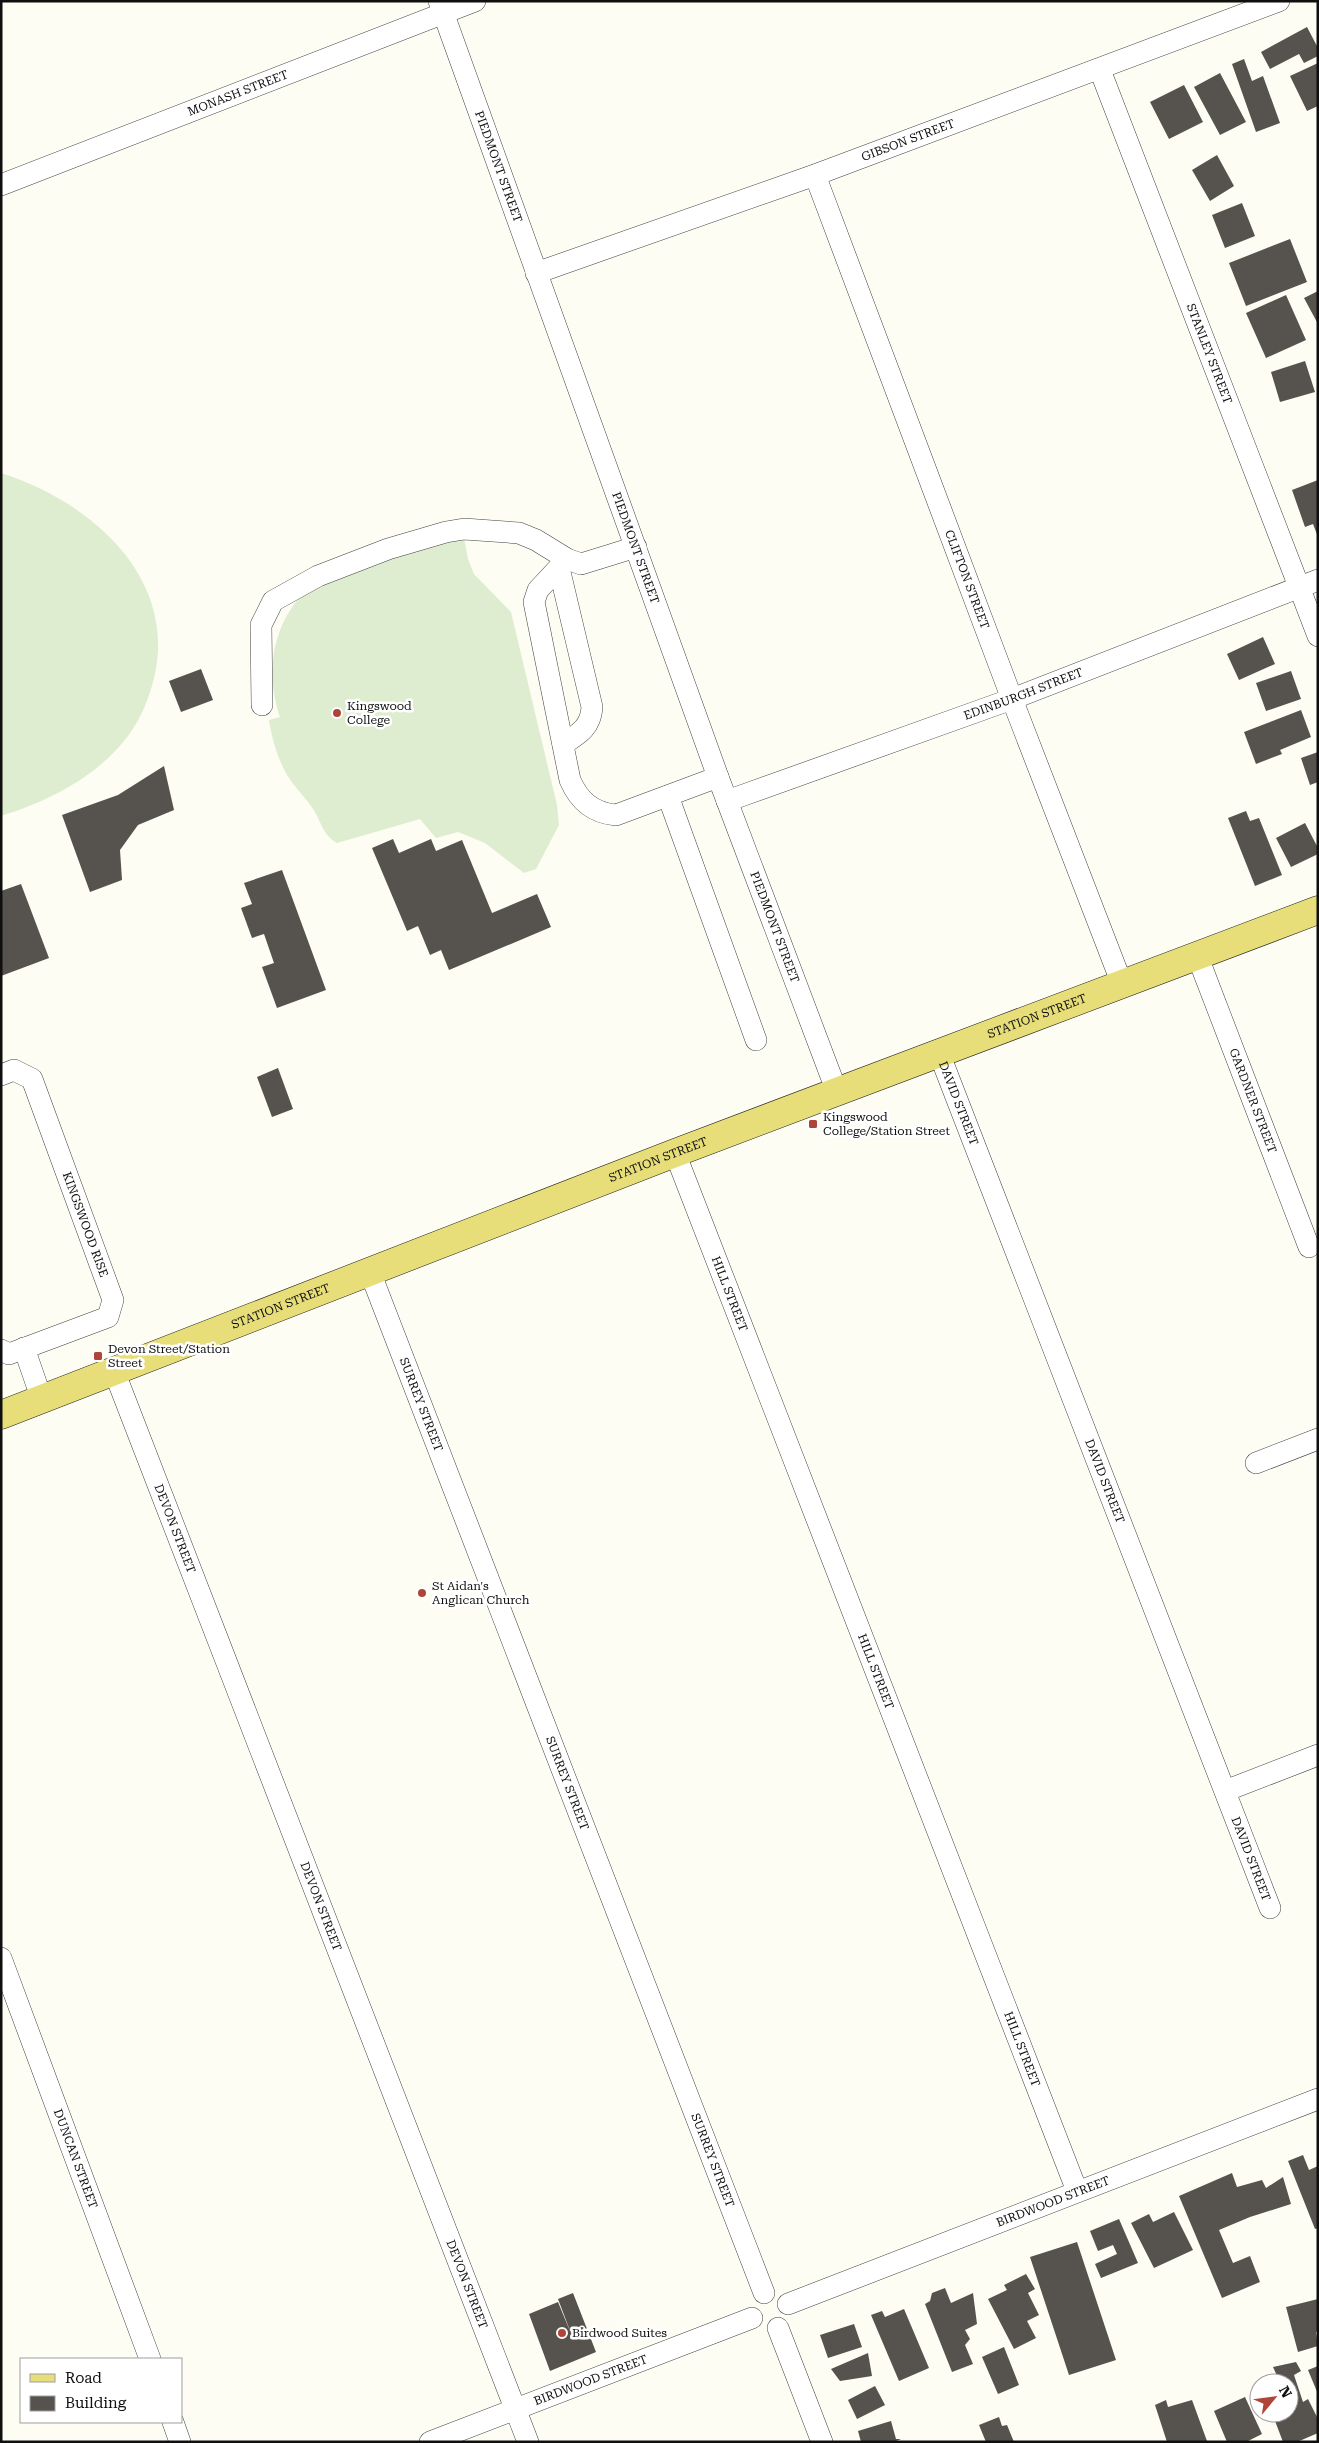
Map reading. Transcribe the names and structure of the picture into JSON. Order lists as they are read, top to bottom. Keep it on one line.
{"streets":{"main road":["STATION STREET"],"street":["MONASH STREET","GIBSON STREET","PIEDMONT STREET","STANLEY STREET","CLIFTON STREET","EDINBURGH STREET","GARDNER STREET","DAVID STREET","KINGSWOOD RISE","HILL STREET","SURREY STREET","DEVON STREET","DUNCAN STREET","BIRDWOOD STREET"]},"crossings":[["MONASH STREET","PIEDMONT STREET"],["GIBSON STREET","PIEDMONT STREET"],["GIBSON STREET","STANLEY STREET"],["GIBSON STREET","CLIFTON STREET"],["PIEDMONT STREET","EDINBURGH STREET"],["PIEDMONT STREET","STATION STREET"],["STANLEY STREET","EDINBURGH STREET"],["CLIFTON STREET","EDINBURGH STREET"],["CLIFTON STREET","STATION STREET"],["STATION STREET","GARDNER STREET"],["STATION STREET","DAVID STREET"],["STATION STREET","HILL STREET"],["STATION STREET","SURREY STREET"],["STATION STREET","DEVON STREET"],["HILL STREET","BIRDWOOD STREET"],["SURREY STREET","BIRDWOOD STREET"],["DEVON STREET","BIRDWOOD STREET"]],"places":{"other":["Kingswood College","St Aidan's Anglican Church","Birdwood Suites"],"transit":["Kingswood College/Station Street","Devon Street/Station Street"]},"legend":["Road","Building"],"north":"top right"}
